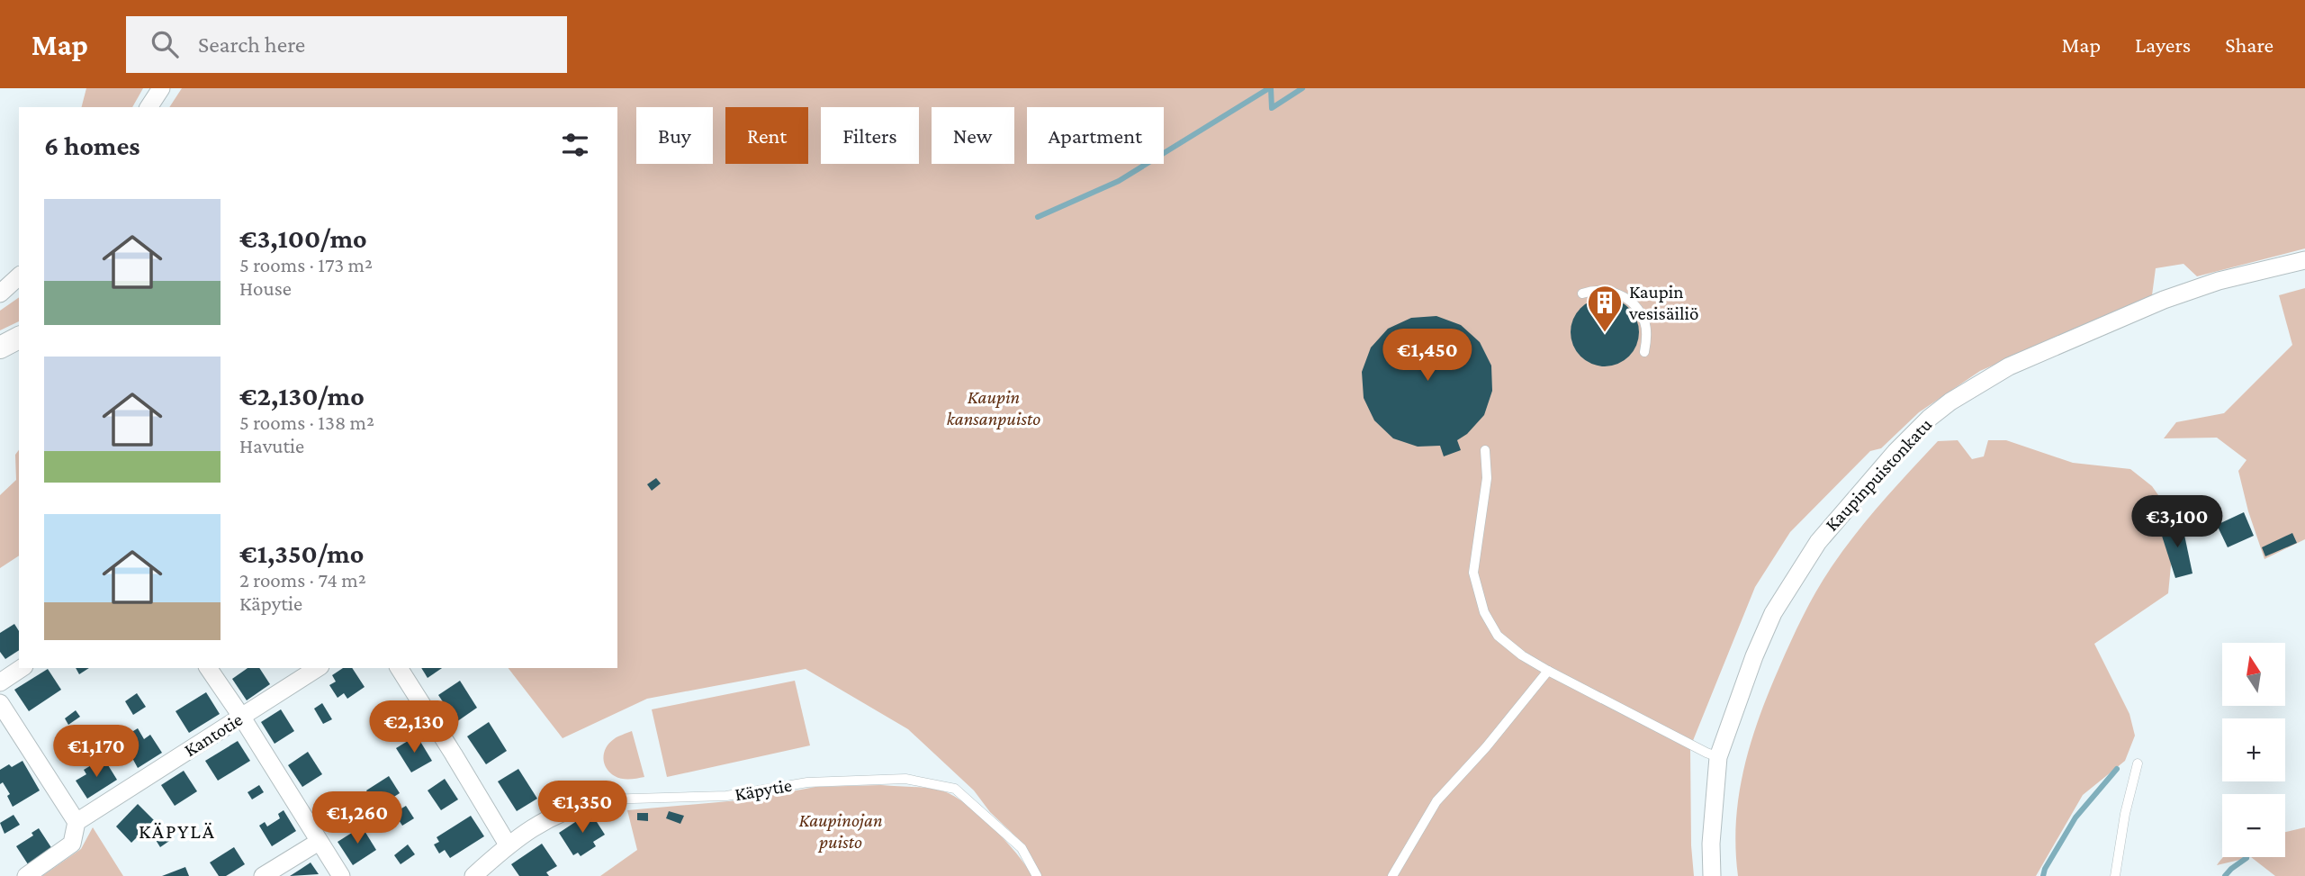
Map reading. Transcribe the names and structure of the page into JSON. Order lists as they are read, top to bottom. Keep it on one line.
{"streets":{"street":["Kaupinpuistonkatu","Kantotie","Käpytie"]},"districts":["KÄPYLÄ"],"parks":["Kaupin kansanpuisto","Kaupinojan puisto"],"places":{"building":["Kaupin vesisäiliö"]},"north":"top","page":{"header":"Map","search":"Search here","nav":["Map","Layers","Share"],"chip":["Buy","Rent","Filters","New","Apartment"],"heading":"6 homes","list":[{"name":"€3,100/mo","note":"5 rooms · 173 m² · House"},{"name":"€2,130/mo","note":"5 rooms · 138 m² · Havutie"},{"name":"€1,350/mo","note":"2 rooms · 74 m² · Käpytie"}],"price":["€1,450","€3,100","€2,130","€1,170","€1,350","€1,260"],"map_buttons":["+","−"]}}
